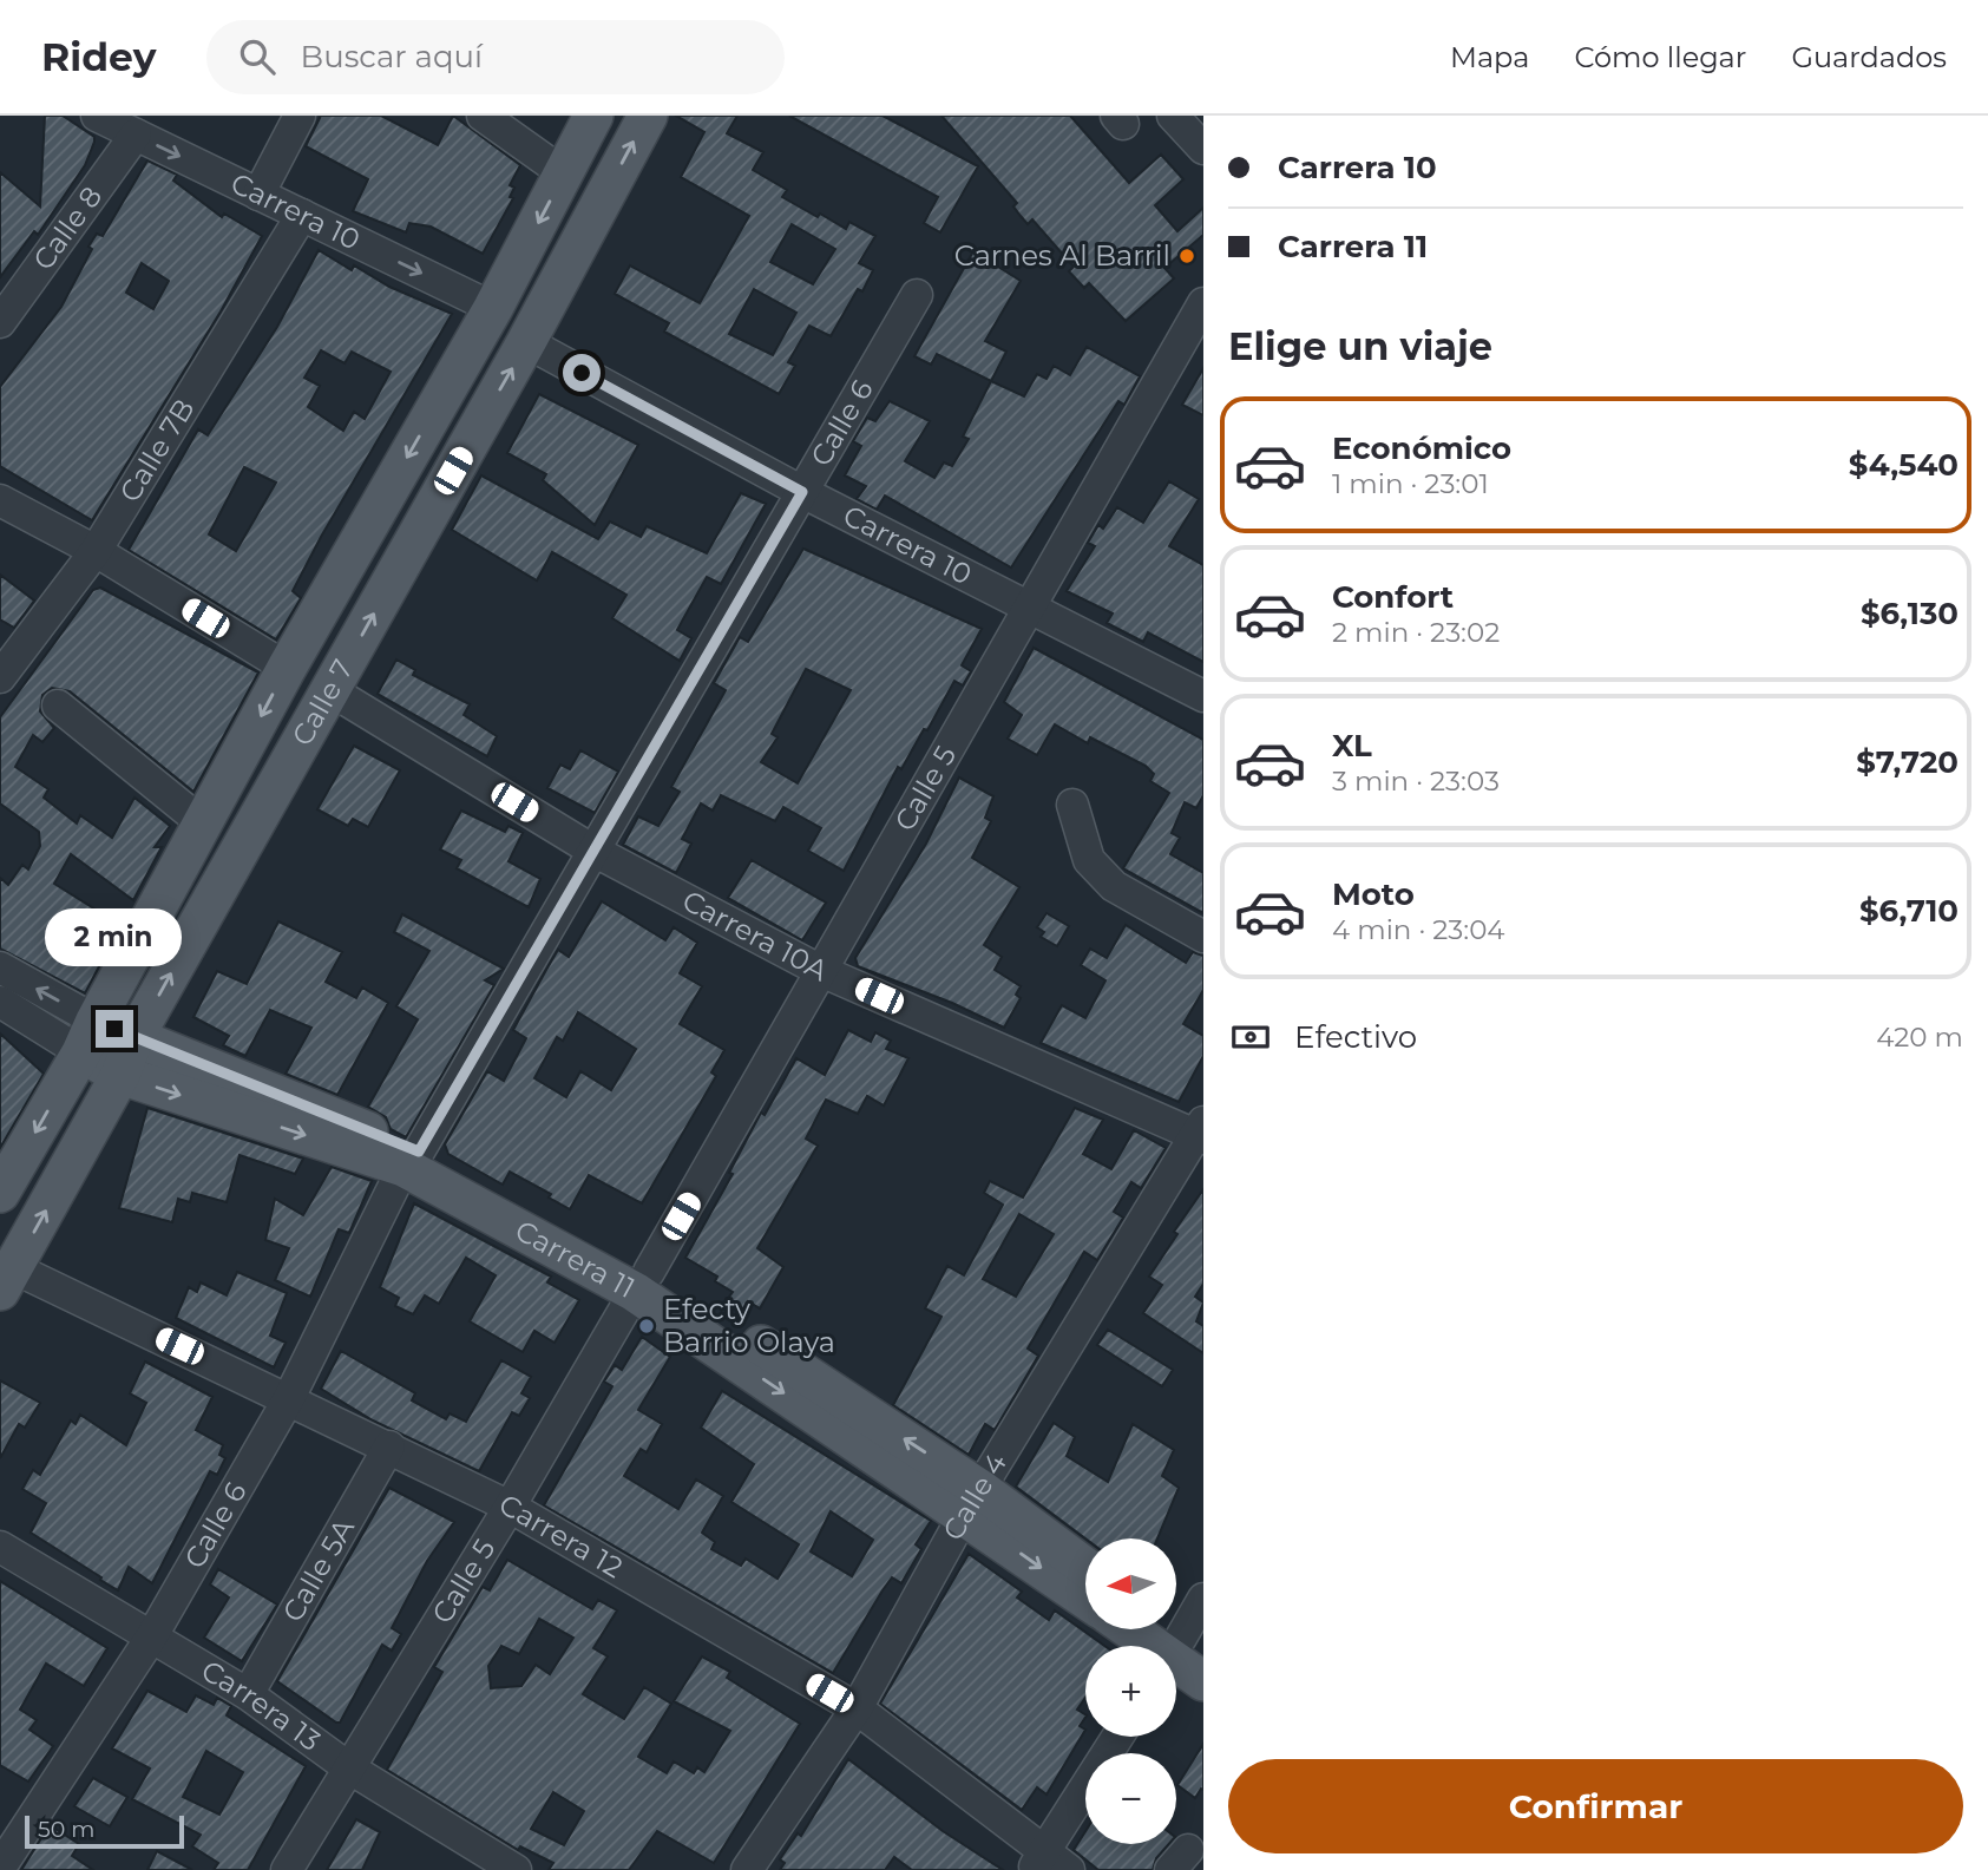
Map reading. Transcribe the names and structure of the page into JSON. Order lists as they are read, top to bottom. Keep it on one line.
{"streets":{"main road":["Calle 7","Carrera 11"],"street":["Carrera 10","Calle 8","Calle 6","Calle 7B","Calle 5","Carrera 10A","Calle 4","Carrera 12","Calle 5A","Carrera 13"]},"crossings":[["Carrera 10","Calle 8"],["Carrera 10","Calle 6"],["Carrera 10","Calle 7B"],["Carrera 10","Calle 7"],["Carrera 10","Calle 5"],["Calle 6","Carrera 10A"],["Calle 6","Carrera 11"],["Calle 6","Carrera 12"],["Calle 6","Carrera 13"],["Calle 7","Carrera 10A"],["Calle 7","Carrera 11"],["Calle 7","Carrera 12"],["Calle 5","Carrera 10A"],["Calle 5","Carrera 11"],["Calle 5","Carrera 12"],["Calle 5","Carrera 13"],["Carrera 10A","Calle 4"],["Carrera 11","Calle 4"],["Calle 4","Carrera 12"],["Carrera 12","Calle 5A"],["Calle 5A","Carrera 13"]],"places":["Carnes Al Barril","Efecty Barrio Olaya"],"scale_bar":"50 m","north":"left","page":{"header":"Ridey","search":"Buscar aquí","nav":["Mapa","Cómo llegar","Guardados"],"banner":["Carrera 10","Carrera 11"],"heading":"Elige un viaje","list":[{"name":"Económico","note":"1 min · 23:01","value":"$4,540"},{"name":"Confort","note":"2 min · 23:02","value":"$6,130"},{"name":"XL","note":"3 min · 23:03","value":"$7,720"},{"name":"Moto","note":"4 min · 23:04","value":"$6,710"}],"bubble":"2 min","pay":["Efectivo","420 m"],"map_buttons":["+","−"],"buttons":"Confirmar","scale":"50 m"}}
